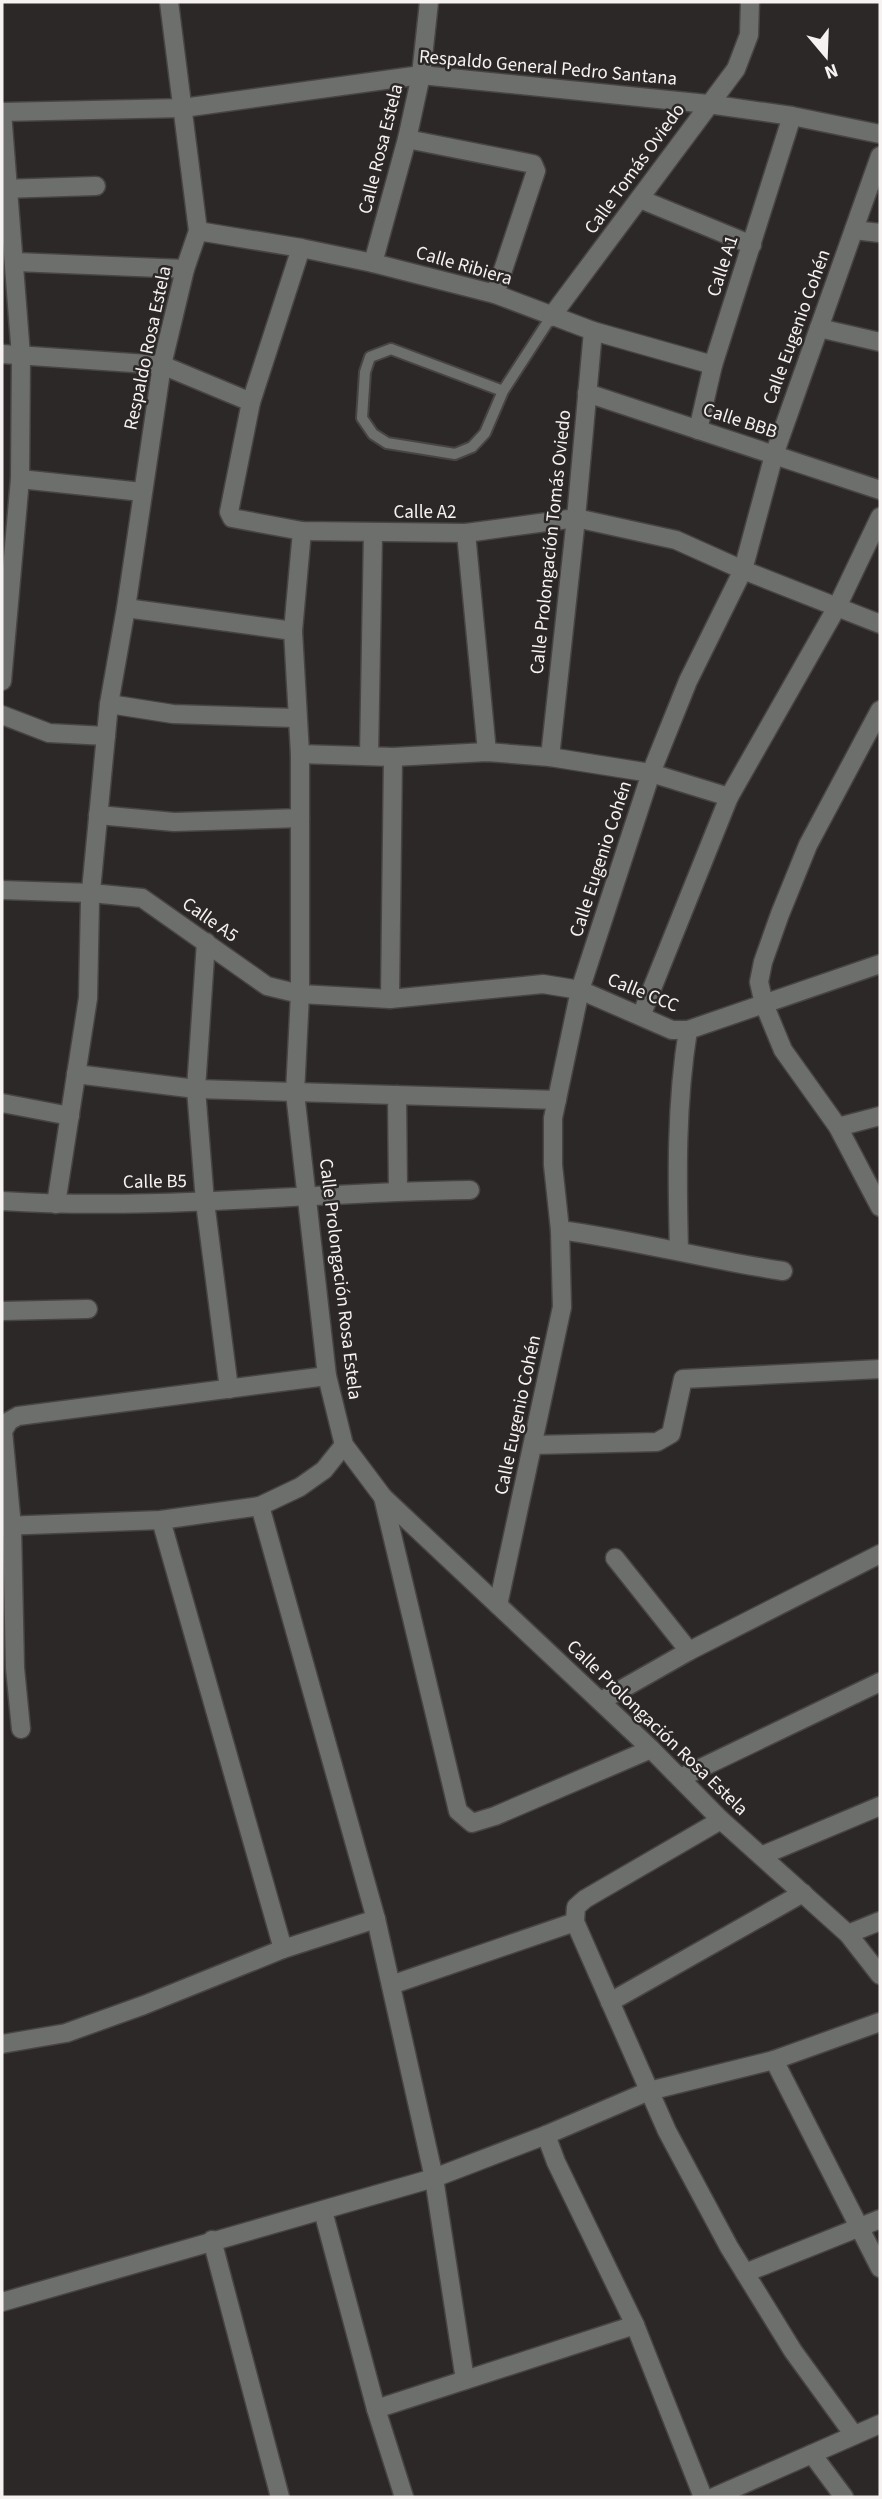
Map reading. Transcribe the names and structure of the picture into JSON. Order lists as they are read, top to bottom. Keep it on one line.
{"streets":{"street":["Respaldo General Pedro Santana","Calle Rosa Estela","Calle Tomás Oviedo","Calle Ribiera","Calle A1","Calle Eugenio Cohén","Respaldo Rosa Estela","Calle BBB","Calle A2","Calle Prolongación Tomás Oviedo","Calle A5","Calle CCC","Calle B5","Calle Prolongación Rosa Estela"]},"crossings":[["Respaldo General Pedro Santana","Calle Rosa Estela"],["Respaldo General Pedro Santana","Calle Tomás Oviedo"],["Respaldo General Pedro Santana","Calle A1"],["Respaldo General Pedro Santana","Respaldo Rosa Estela"],["Calle Rosa Estela","Calle Ribiera"],["Calle Tomás Oviedo","Calle Ribiera"],["Calle Ribiera","Calle A1"],["Calle Ribiera","Respaldo Rosa Estela"],["Calle Ribiera","Calle A2"],["Calle Ribiera","Calle Prolongación Tomás Oviedo"],["Calle A1","Calle BBB"],["Calle Eugenio Cohén","Calle BBB"],["Calle Eugenio Cohén","Calle A2"],["Calle Eugenio Cohén","Calle CCC"],["Calle Eugenio Cohén","Calle Prolongación Rosa Estela"],["Respaldo Rosa Estela","Calle A5"],["Respaldo Rosa Estela","Calle B5"],["Calle BBB","Calle Prolongación Tomás Oviedo"],["Calle A2","Calle Prolongación Tomás Oviedo"],["Calle A2","Calle Prolongación Rosa Estela"],["Calle A5","Calle CCC"],["Calle A5","Calle Prolongación Rosa Estela"],["Calle B5","Calle Prolongación Rosa Estela"]],"north":"bottom"}
